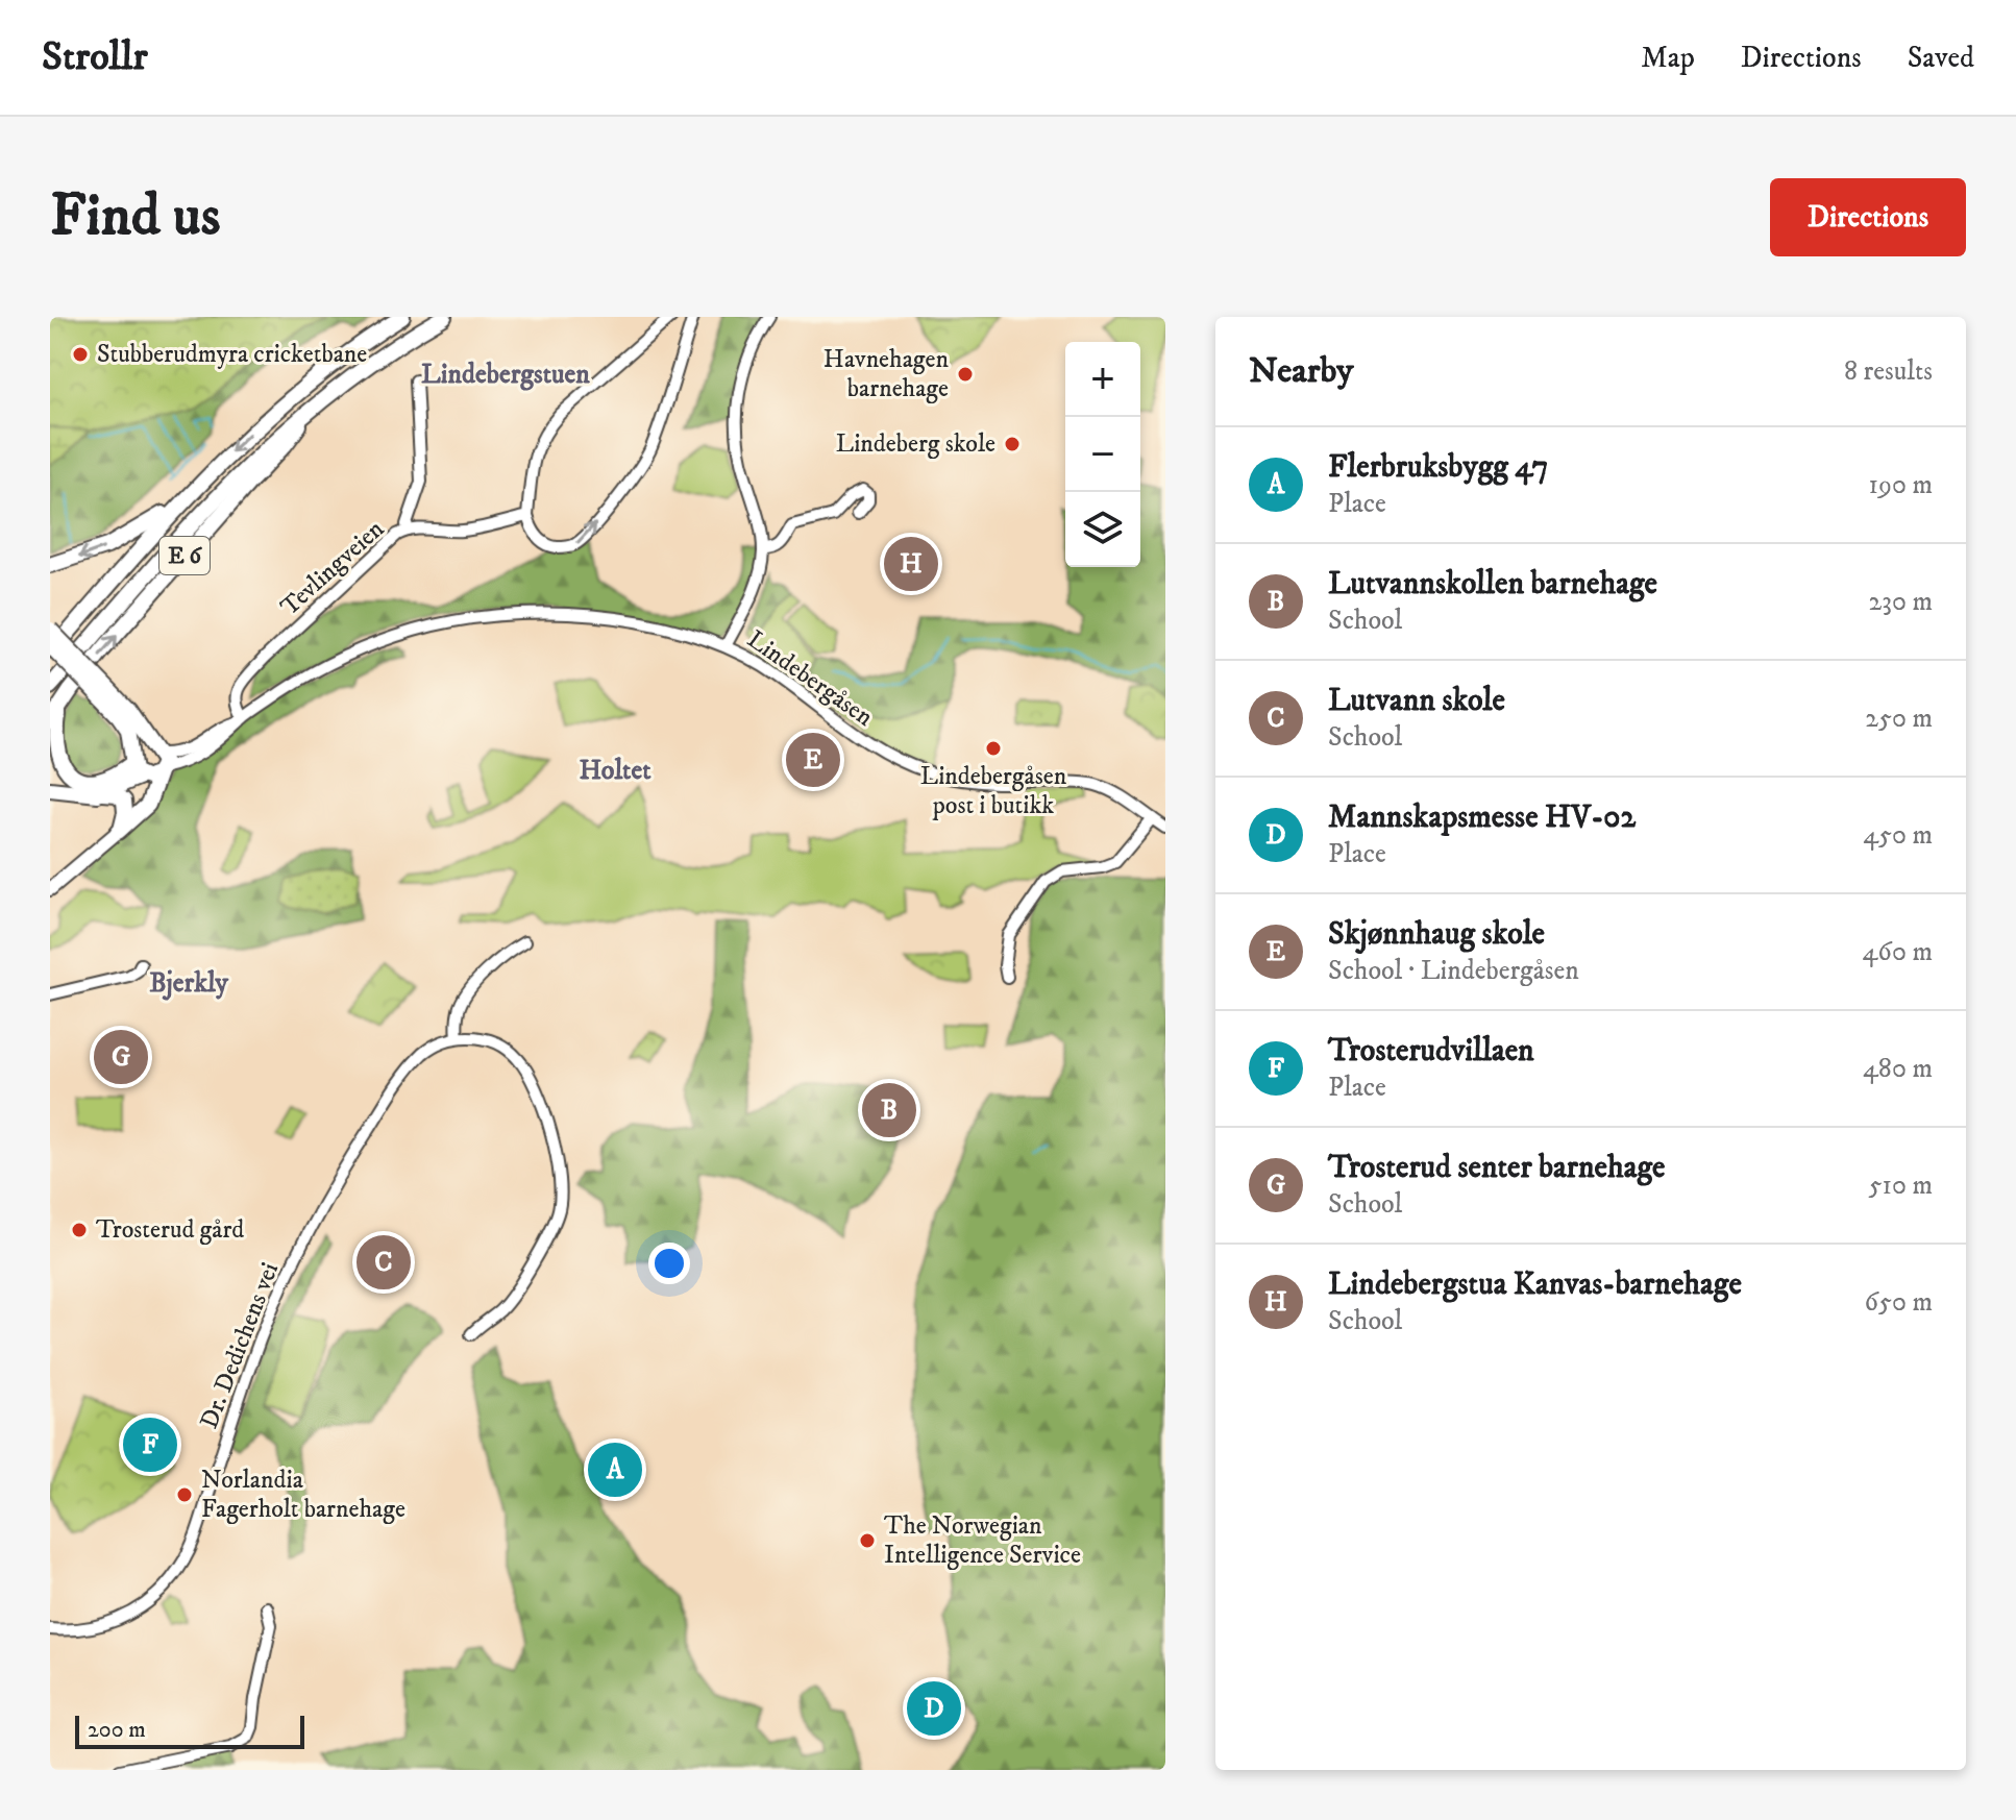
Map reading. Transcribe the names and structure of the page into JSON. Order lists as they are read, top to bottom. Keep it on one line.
{"streets":{"highway":["E 6"],"street":["Tevlingveien","Lindebergåsen","Dr. Dedichens vei"]},"crossings":[["Tevlingveien","Lindebergåsen"]],"districts":["Lindebergstuen","Holtet","Bjerkly"],"places":["Stubberudmyra cricketbane","Havnehagen barnehage","Lindeberg skole","Lindebergåsen post i butikk","Trosterud gård","Norlandia Fagerholt barnehage","The Norwegian Intelligence Service"],"scale_bar":"200 m","page":{"header":"Strollr","nav":["Map","Directions","Saved"],"buttons":"Directions","title":"Find us","heading":["Nearby","8 results"],"map_buttons":["+","−"],"list":[{"mark":"A","name":"Flerbruksbygg 47","note":"Place","value":"190 m"},{"mark":"B","name":"Lutvannskollen barnehage","note":"School","value":"230 m"},{"mark":"C","name":"Lutvann skole","note":"School","value":"250 m"},{"mark":"D","name":"Mannskapsmesse HV-02","note":"Place","value":"450 m"},{"mark":"E","name":"Skjønnhaug skole","note":"School · Lindebergåsen","value":"460 m"},{"mark":"F","name":"Trosterudvillaen","note":"Place","value":"480 m"},{"mark":"G","name":"Trosterud senter barnehage","note":"School","value":"510 m"},{"mark":"H","name":"Lindebergstua Kanvas-barnehage","note":"School","value":"650 m"}],"pins":["H","E","G","B","C","F","A","D"],"scale":"200 m"}}
